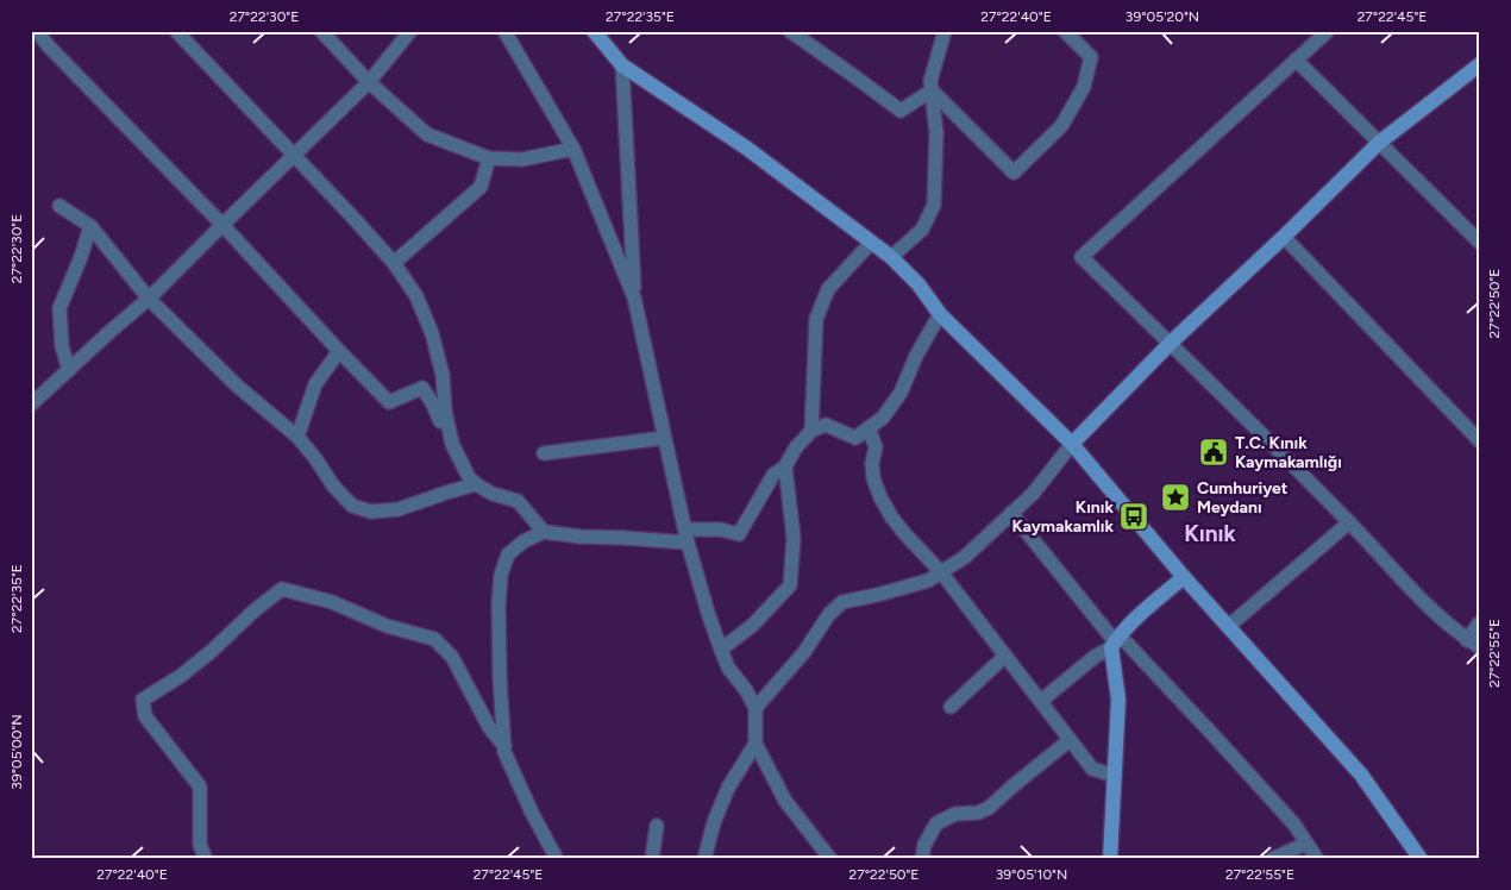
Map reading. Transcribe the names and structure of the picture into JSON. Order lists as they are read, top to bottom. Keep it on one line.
{"districts":["Kınık"],"places":{"public building":["T.C. Kınık Kaymakamlığı"],"place":["Cumhuriyet Meydanı"],"bus stop":["Kınık Kaymakamlık"]},"coordinates":["27°22'30\"E","27°22'35\"E","27°22'40\"E","39°05'20\"N","27°22'45\"E","27°22'50\"E","27°22'55\"E","39°05'00\"N","39°05'10\"N"]}
